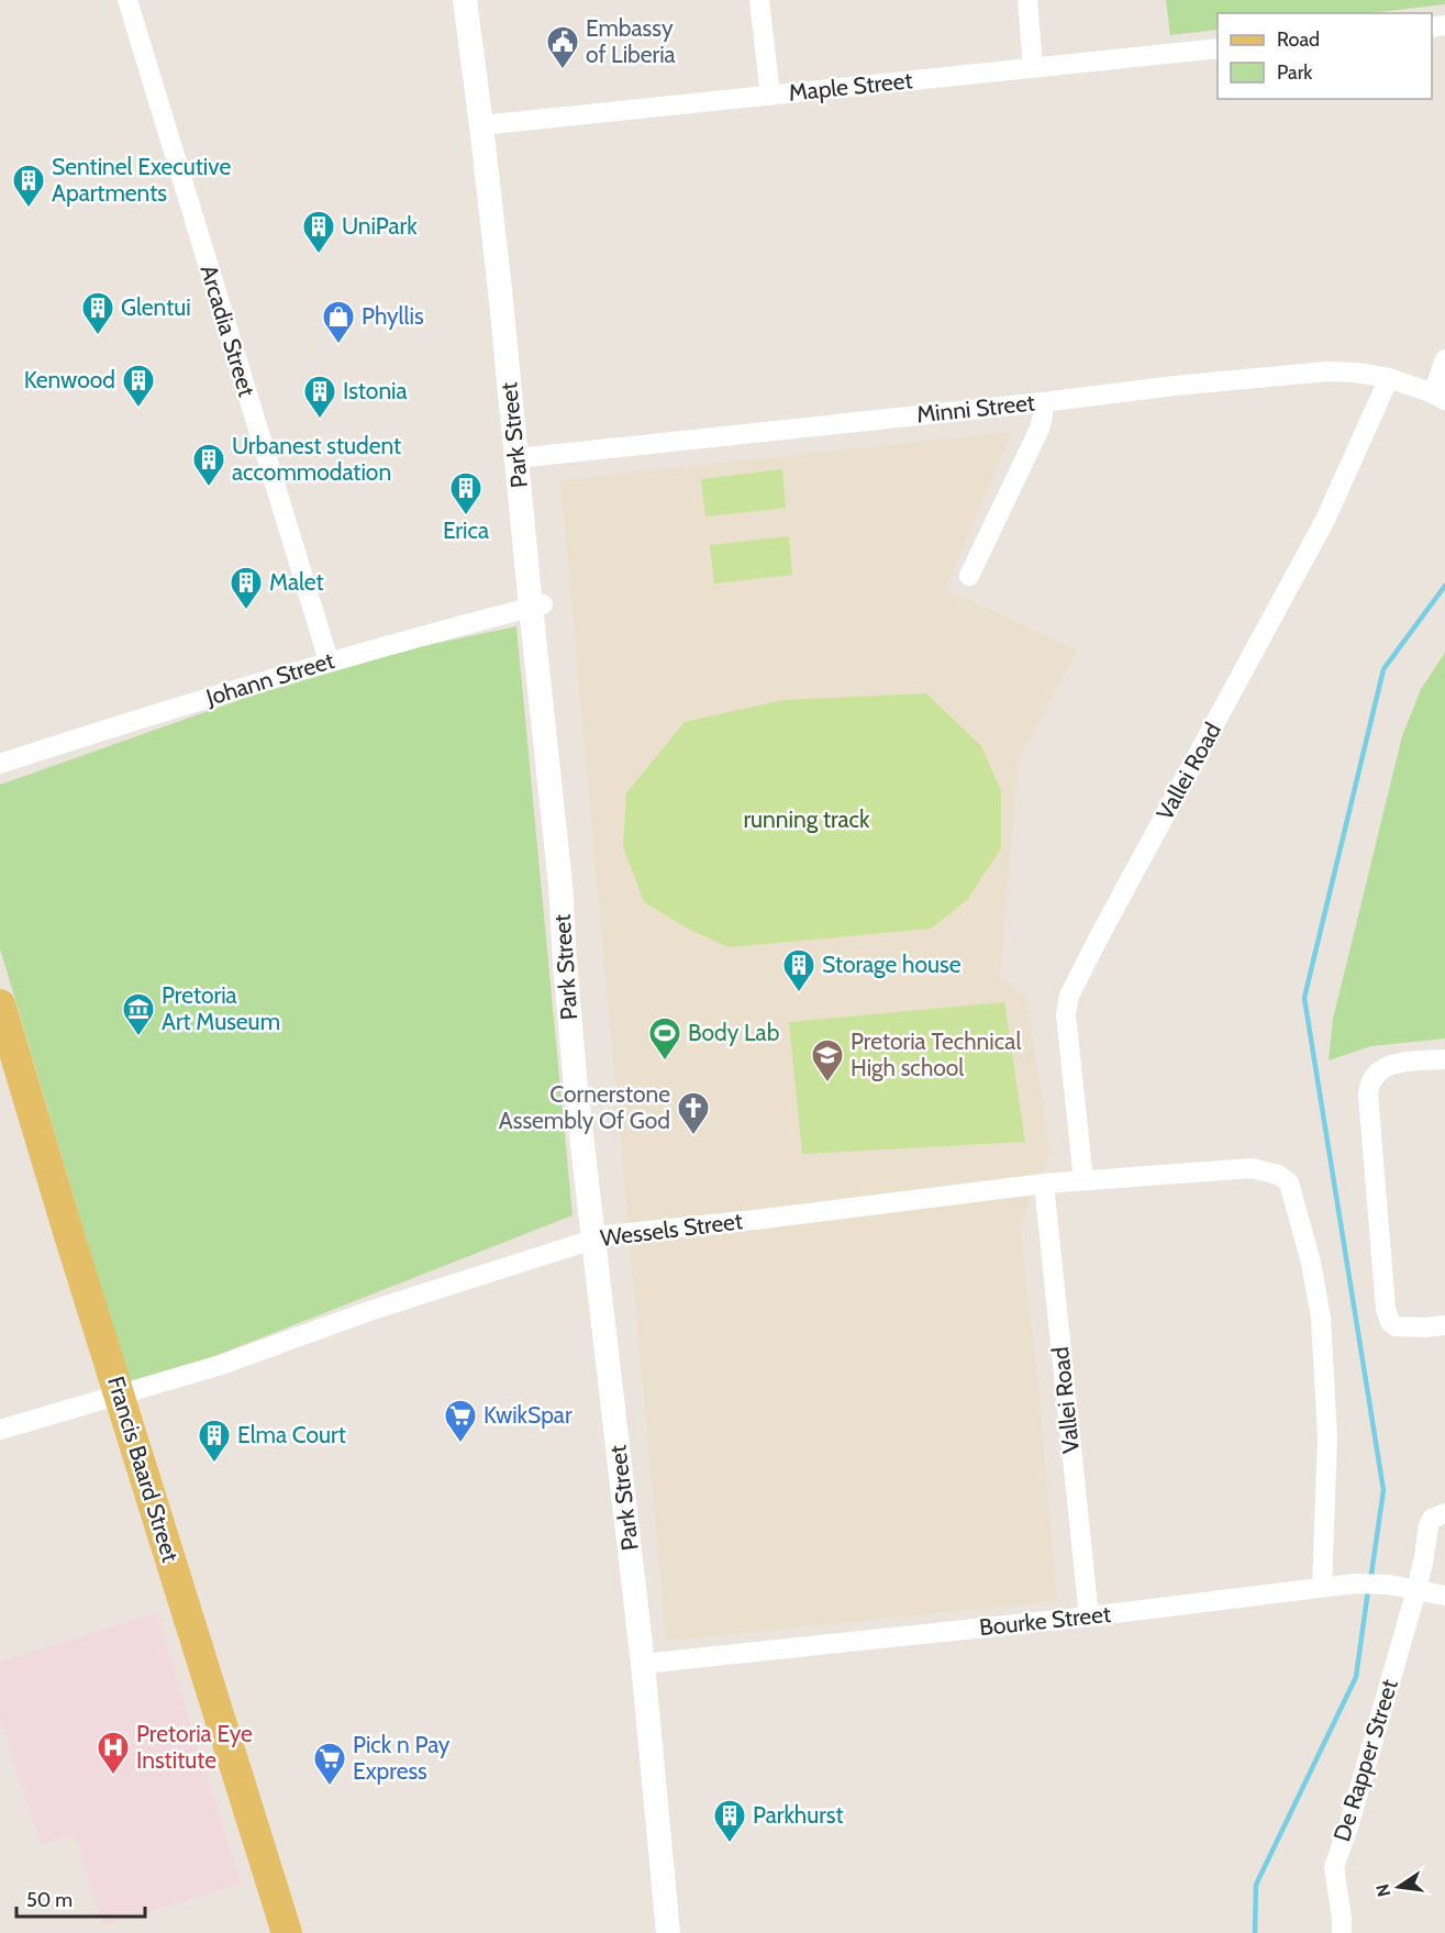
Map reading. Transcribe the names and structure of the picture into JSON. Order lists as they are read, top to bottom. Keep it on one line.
{"streets":{"main road":["Francis Baard Street"],"street":["Maple Street","Arcadia Street","Minni Street","Park Street","Johann Street","Vallei Road","Wessels Street","Bourke Street","De Rapper Street"]},"crossings":[["Maple Street","Park Street"],["Arcadia Street","Johann Street"],["Minni Street","Park Street"],["Minni Street","Vallei Road"],["Park Street","Johann Street"],["Park Street","Wessels Street"],["Park Street","Bourke Street"],["Vallei Road","Wessels Street"],["Vallei Road","Bourke Street"],["Wessels Street","Francis Baard Street"],["Wessels Street","Bourke Street"],["Bourke Street","De Rapper Street"]],"parks":["running track"],"places":{"public building":["Embassy of Liberia"],"building":["Sentinel Executive Apartments","UniPark","Glentui","Kenwood","Istonia","Urbanest student accommodation","Erica","Malet","Storage house","Elma Court","Parkhurst"],"shop":["Phyllis"],"museum":["Pretoria Art Museum"],"sports":["Body Lab"],"school or university":["Pretoria Technical High school"],"church":["Cornerstone Assembly Of God"],"supermarket":["KwikSpar","Pick n Pay Express"],"hospital":["Pretoria Eye Institute"]},"legend":["Road","Park"],"scale_bar":"50 m","north":"left"}
